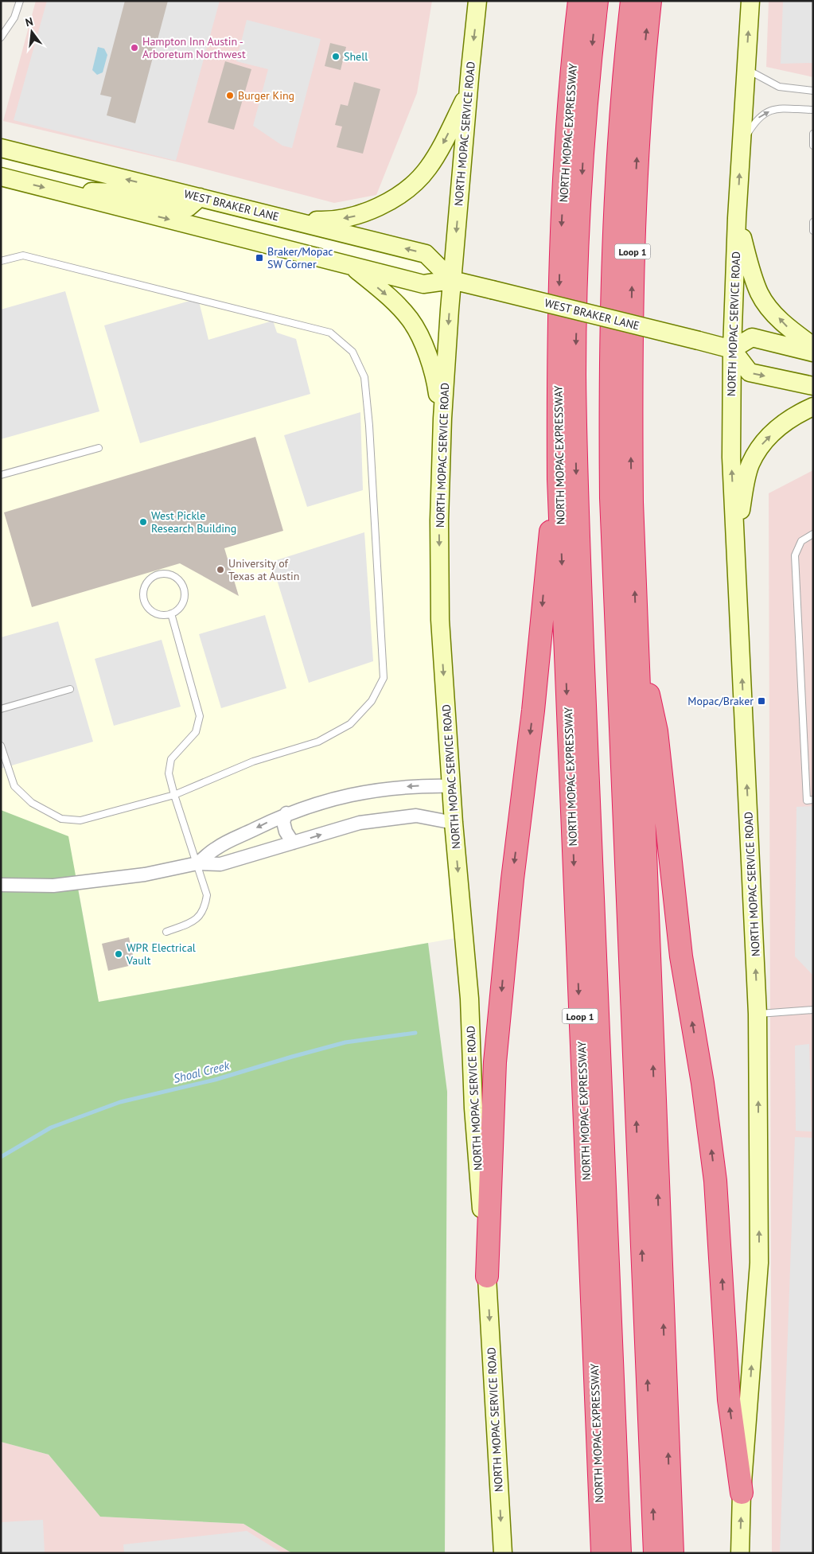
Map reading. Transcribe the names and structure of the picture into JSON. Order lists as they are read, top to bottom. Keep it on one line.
{"streets":{"highway":["NORTH MOPAC EXPRESSWAY","Loop 1"],"main road":["NORTH MOPAC SERVICE ROAD","WEST BRAKER LANE"]},"crossings":[["NORTH MOPAC SERVICE ROAD","WEST BRAKER LANE"]],"water":["Shoal Creek"],"places":{"other":["Hampton Inn Austin - Arboretum Northwest","Shell","Burger King","West Pickle Research Building","University of Texas at Austin","WPR Electrical Vault"],"transit":["Braker/Mopac SW Corner","Mopac/Braker"]},"north":"top"}
